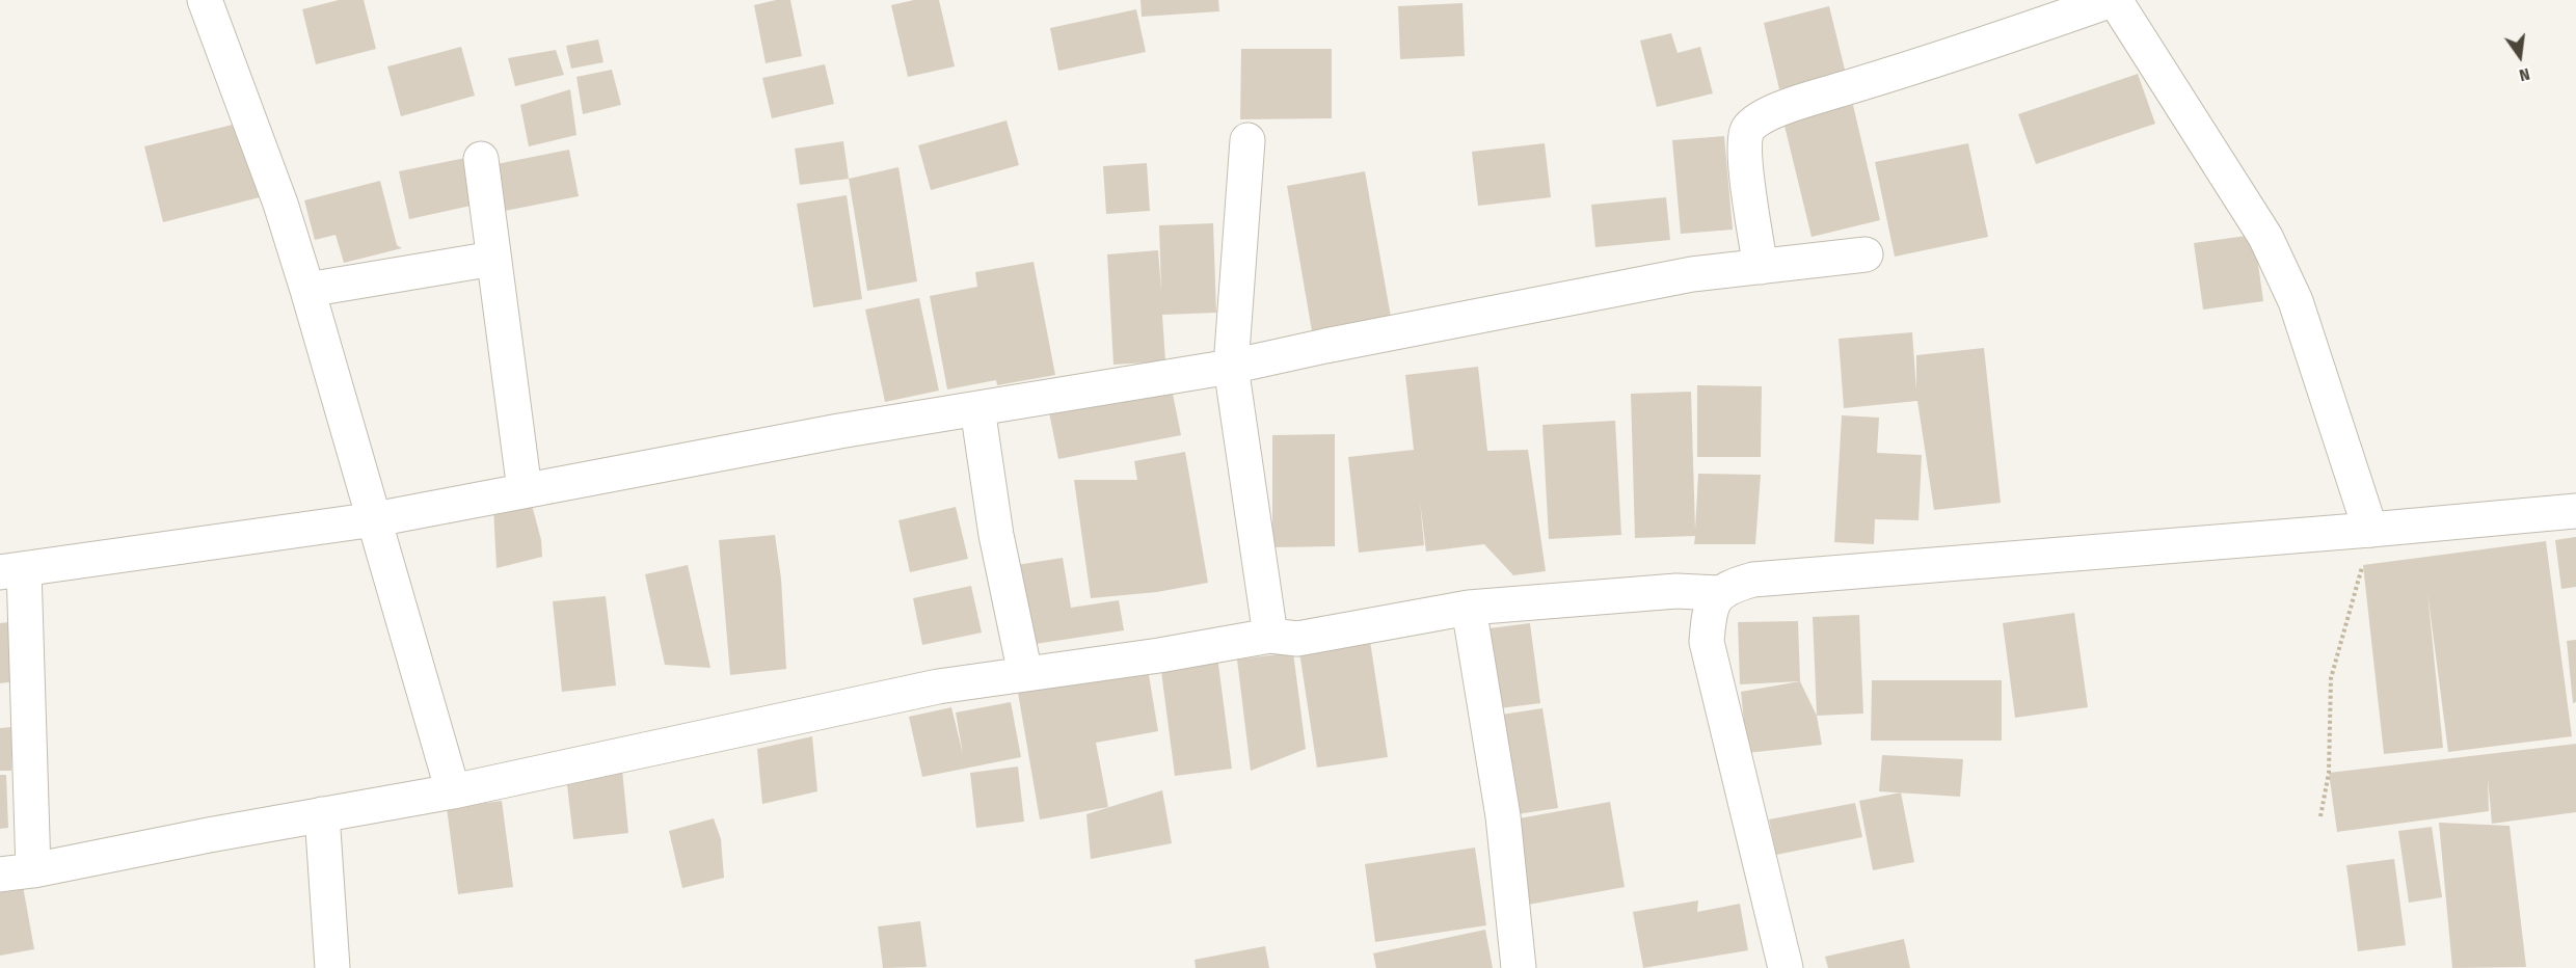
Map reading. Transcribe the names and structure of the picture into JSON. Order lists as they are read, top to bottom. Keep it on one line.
{"north":"bottom"}
